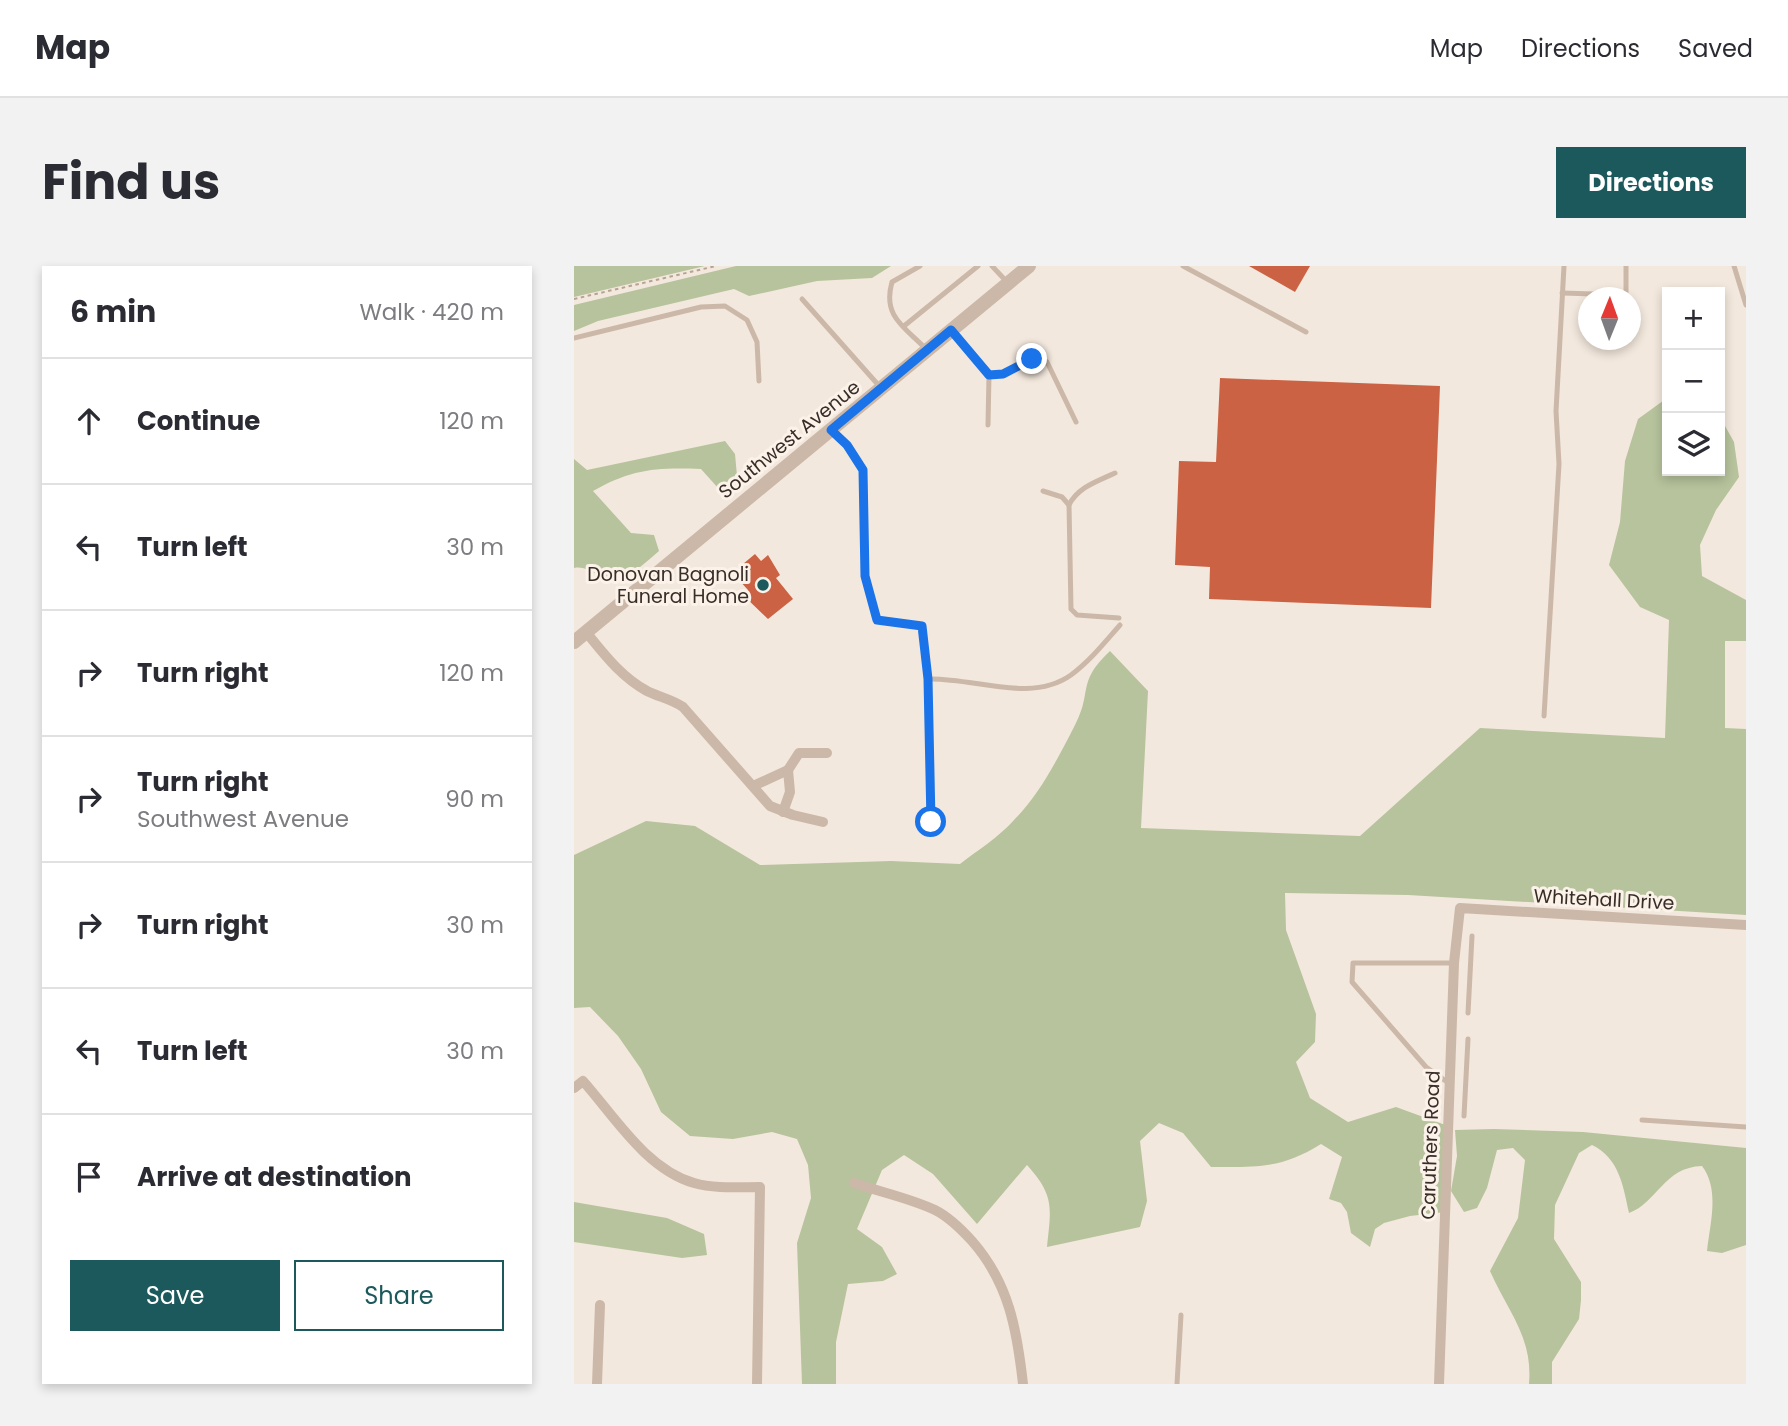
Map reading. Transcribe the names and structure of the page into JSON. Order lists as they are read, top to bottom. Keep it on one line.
{"streets":{"street":["Southwest Avenue","Whitehall Drive","Caruthers Road"]},"crossings":[["Whitehall Drive","Caruthers Road"]],"places":["Donovan Bagnoli Funeral Home"],"north":"top","page":{"header":"Map","nav":["Map","Directions","Saved"],"title":"Find us","buttons":["Directions",["Save","Share"]],"heading":["6 min","Walk · 420 m"],"map_buttons":["+","−"],"list":[["Continue","120 m"],["Turn left","30 m"],["Turn right","120 m"],["Turn right","Southwest Avenue","90 m"],["Turn right","30 m"],["Turn left","30 m"],"Arrive at destination"]}}
